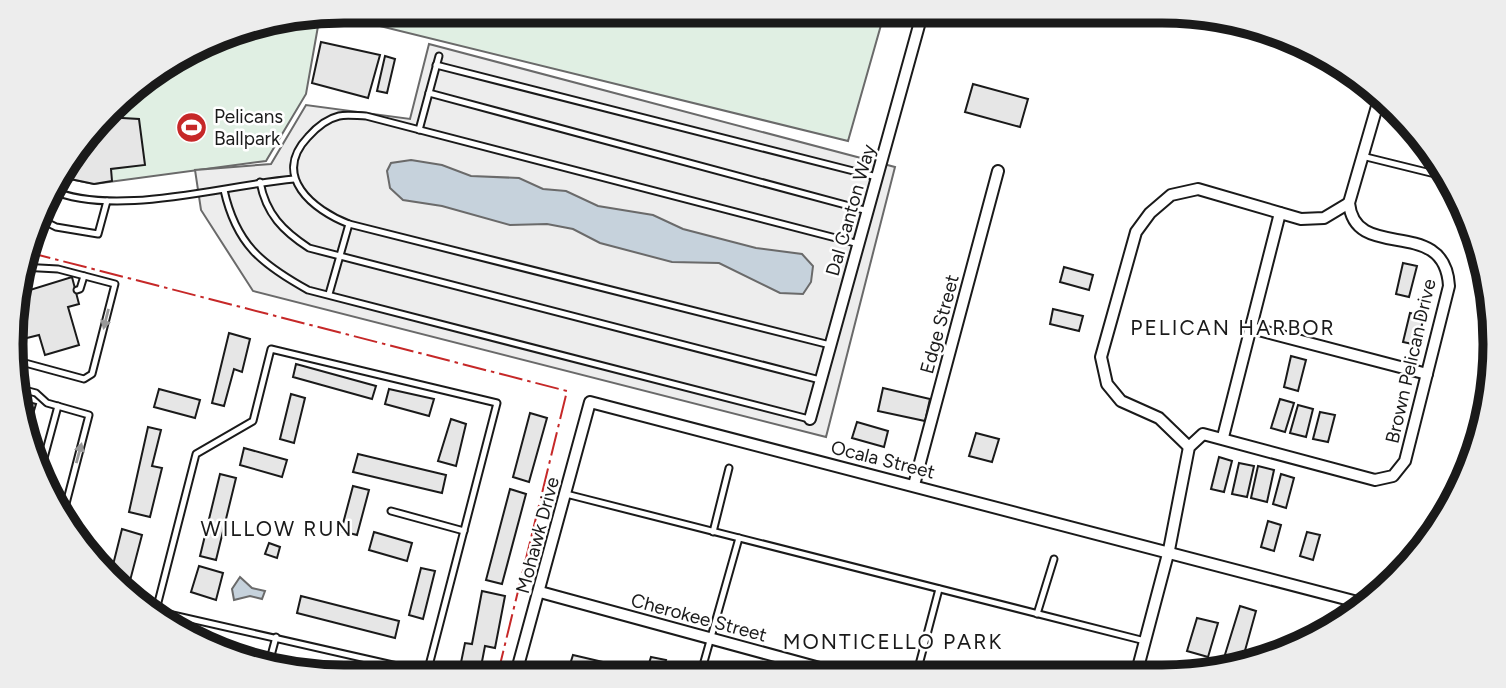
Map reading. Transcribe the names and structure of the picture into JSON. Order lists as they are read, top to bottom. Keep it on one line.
{"streets":{"street":["Dal Canton Way","Edge Street","Brown Pelican Drive","Ocala Street","Mohawk Drive","Cherokee Street"]},"crossings":[["Edge Street","Ocala Street"],["Ocala Street","Mohawk Drive"],["Mohawk Drive","Cherokee Street"]],"districts":["PELICAN HARBOR","WILLOW RUN","MONTICELLO PARK"],"places":{"sports":["Pelicans Ballpark"]}}
